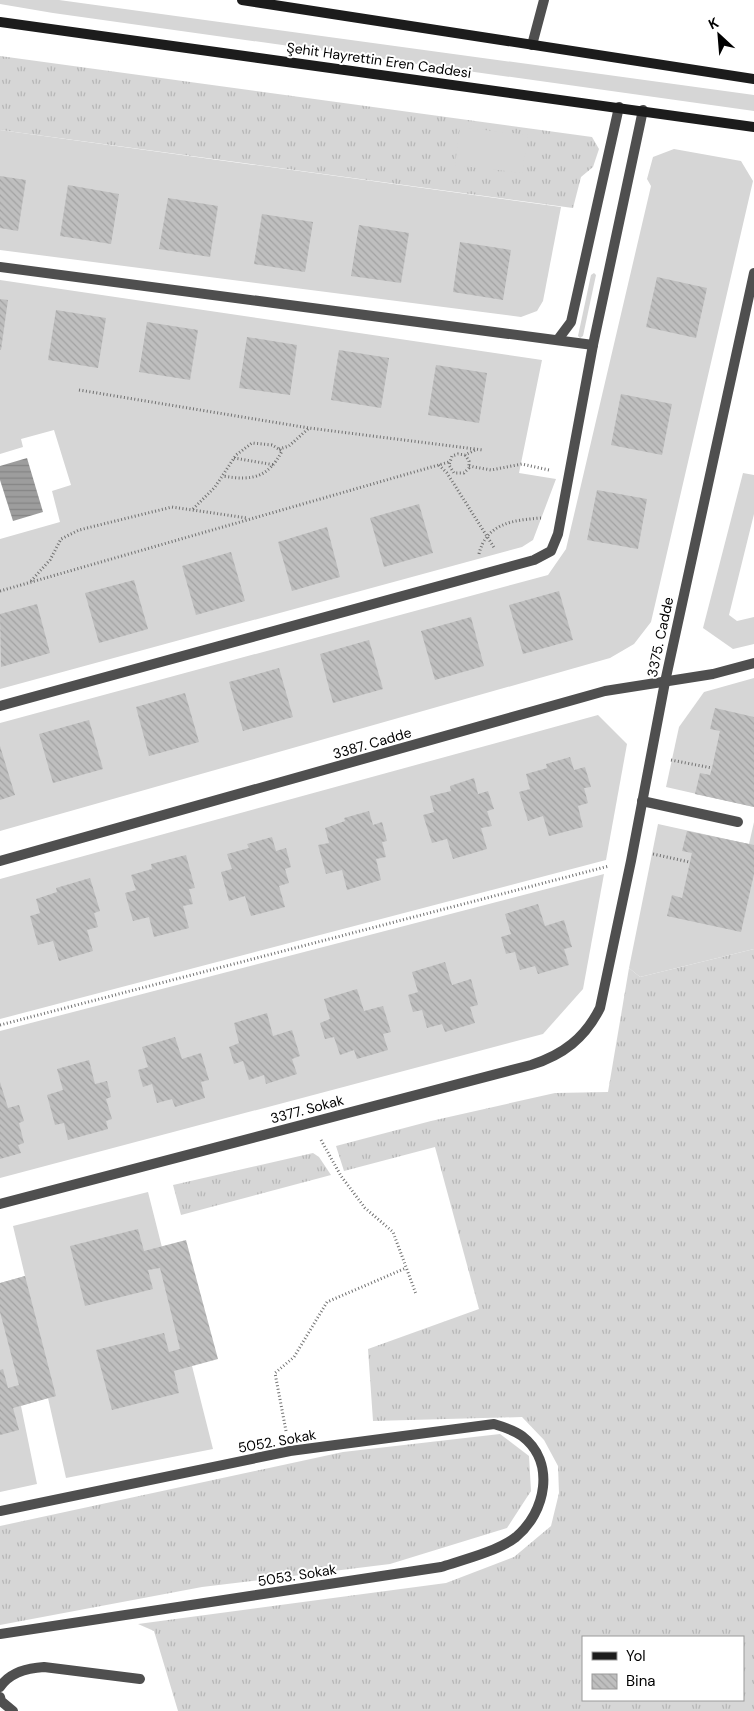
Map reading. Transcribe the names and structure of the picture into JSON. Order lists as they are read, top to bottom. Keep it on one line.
{"streets":{"main road":["Şehit Hayrettin Eren Caddesi"],"street":["3375. Cadde","3387. Cadde","3377. Sokak","5052. Sokak","5053. Sokak"]},"crossings":[["3375. Cadde","3387. Cadde"],["3375. Cadde","3377. Sokak"],["5052. Sokak","5053. Sokak"]],"legend":["Yol","Bina"],"north":"top left"}
